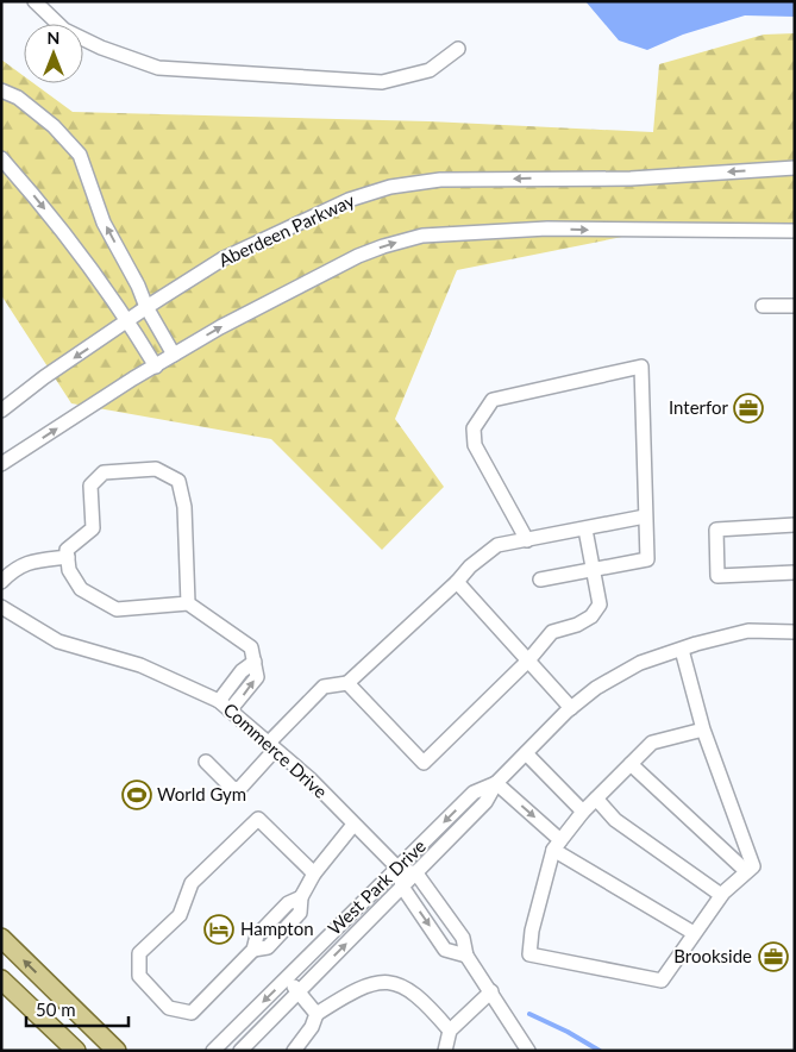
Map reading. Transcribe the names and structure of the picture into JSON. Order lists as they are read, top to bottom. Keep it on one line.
{"streets":{"street":["Aberdeen Parkway","Commerce Drive","West Park Drive"]},"crossings":[["Commerce Drive","West Park Drive"]],"places":{"office":["Interfor","Brookside"],"sports":["World Gym"],"hotel":["Hampton"]},"scale_bar":"50 m","north":"top"}
